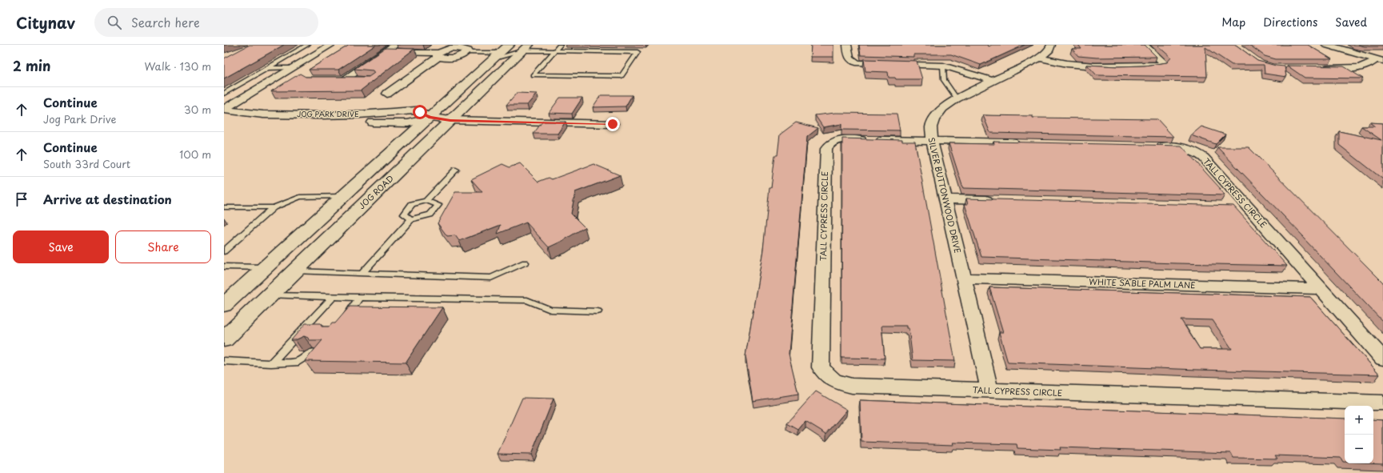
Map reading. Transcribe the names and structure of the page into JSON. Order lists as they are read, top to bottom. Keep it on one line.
{"streets":{"main road":["JOG ROAD"],"street":["JOG PARK DRIVE","TALL CYPRESS CIRCLE","SILVER BUTTONWOOD DRIVE","WHITE SABLE PALM LANE"]},"crossings":[["JOG PARK DRIVE","JOG ROAD"],["TALL CYPRESS CIRCLE","SILVER BUTTONWOOD DRIVE"],["TALL CYPRESS CIRCLE","WHITE SABLE PALM LANE"],["SILVER BUTTONWOOD DRIVE","WHITE SABLE PALM LANE"]],"page":{"header":"Citynav","search":"Search here","nav":["Map","Directions","Saved"],"heading":["2 min","Walk · 130 m"],"list":[["Continue","Jog Park Drive","30 m"],["Continue","South 33rd Court","100 m"],"Arrive at destination"],"buttons":["Save","Share"],"map_buttons":["+","−"]}}
